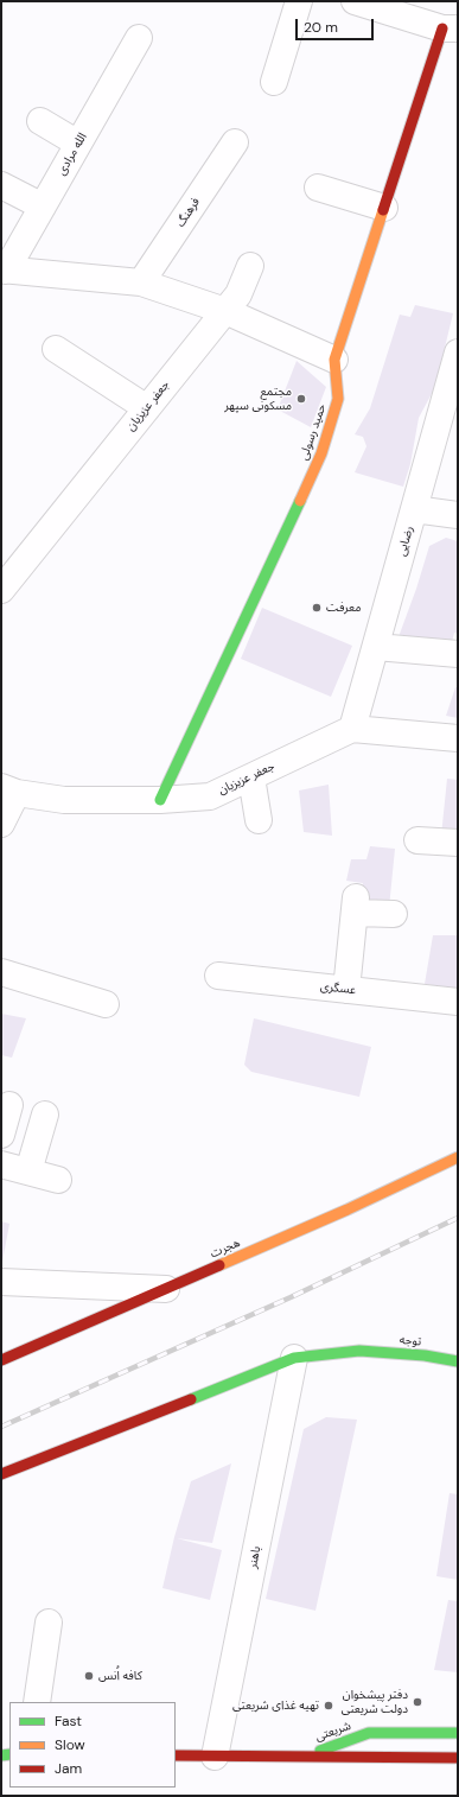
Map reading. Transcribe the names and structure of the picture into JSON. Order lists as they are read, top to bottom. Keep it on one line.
{"streets":{"street":["الله مرادی","فرهنگ","جعفر عزیزیان","حمید رسولی","رضایی","عسگری","هجرت","توجه","باهنر","شریعتی"]},"crossings":[["جعفر عزیزیان","حمید رسولی"],["جعفر عزیزیان","رضایی"],["توجه","باهنر"],["باهنر","شریعتی"]],"places":["مجتمع مسکونی سپهر","معرفت","کافه اُنس","دفتر پیشخوان دولت شریعتی","تهیه غذای شریعتی"],"legend":["Fast","Slow","Jam"],"scale_bar":"20 m"}
